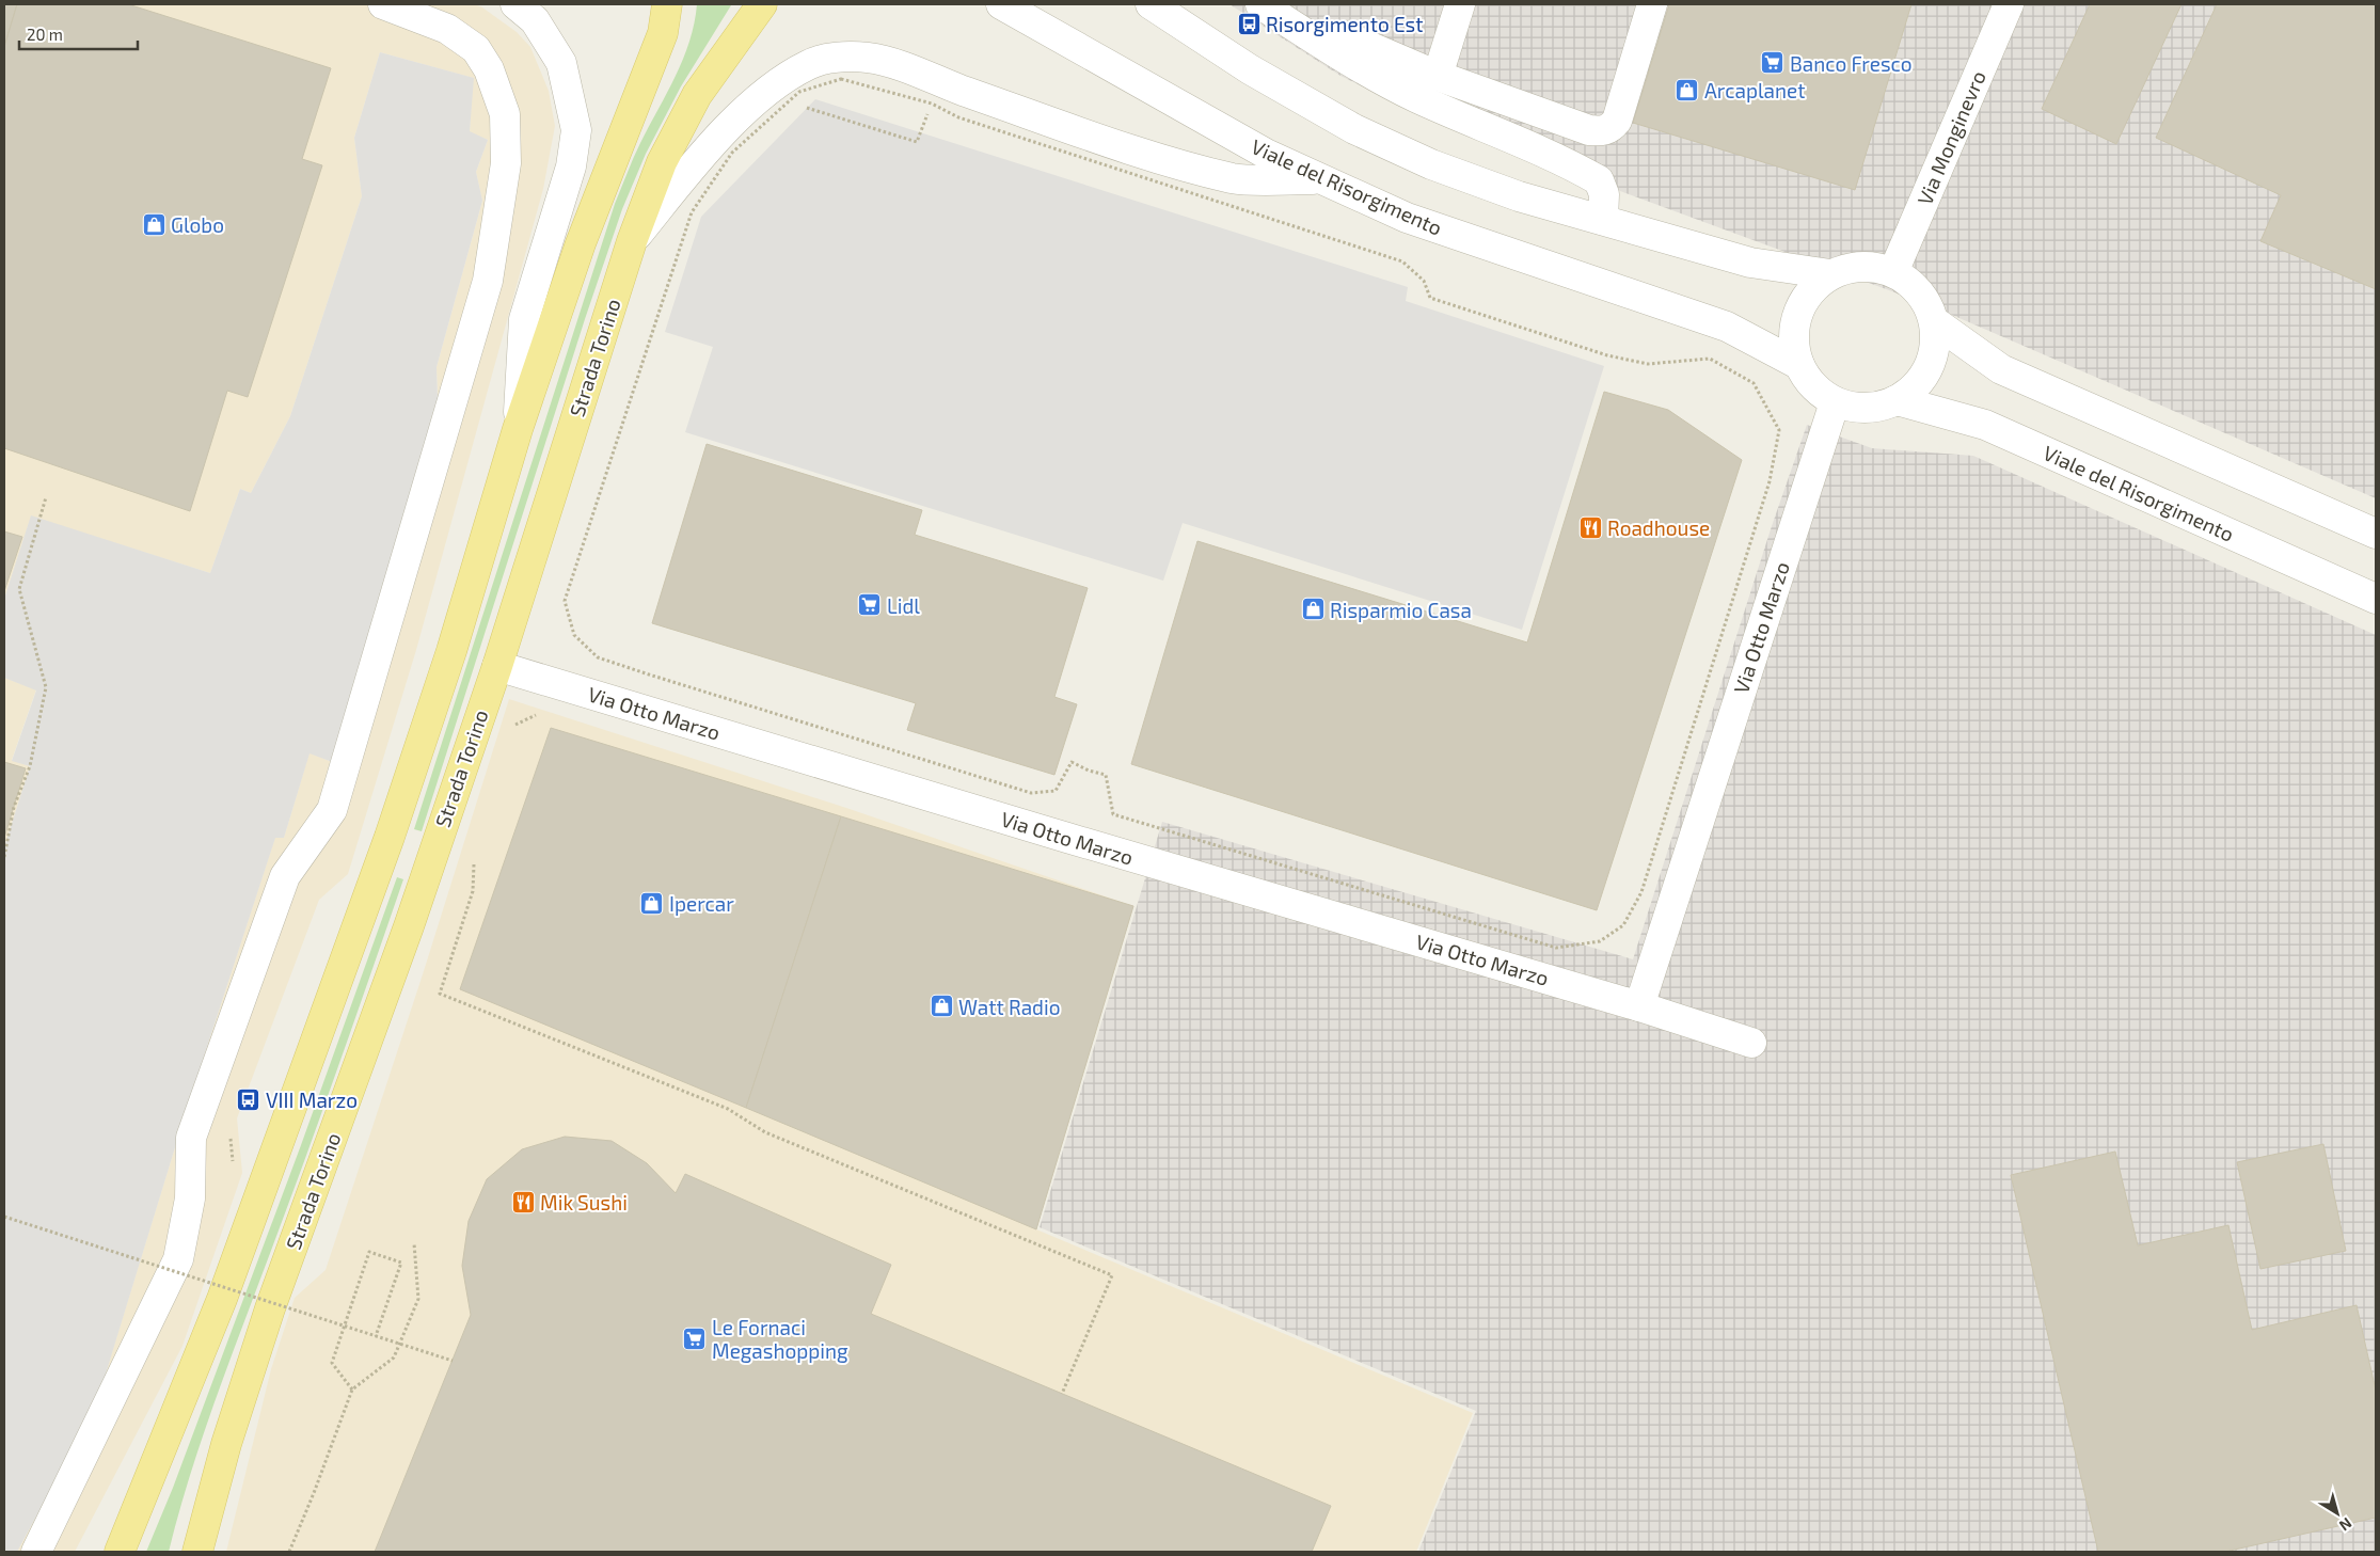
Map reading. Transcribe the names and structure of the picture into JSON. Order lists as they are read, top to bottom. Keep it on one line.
{"streets":{"main road":["Strada Torino"],"street":["Via Monginevro","Viale del Risorgimento","Via Otto Marzo"]},"crossings":[["Via Monginevro","Viale del Risorgimento"],["Via Monginevro","Via Otto Marzo"],["Viale del Risorgimento","Via Otto Marzo"],["Strada Torino","Via Otto Marzo"]],"places":{"bus stop":["Risorgimento Est","VIII Marzo"],"supermarket":["Banco Fresco","Lidl","Le Fornaci Megashopping"],"shop":["Arcaplanet","Globo","Risparmio Casa","Ipercar","Watt Radio"],"restaurant":["Roadhouse","Mik Sushi"]},"scale_bar":"20 m","north":"bottom right"}
